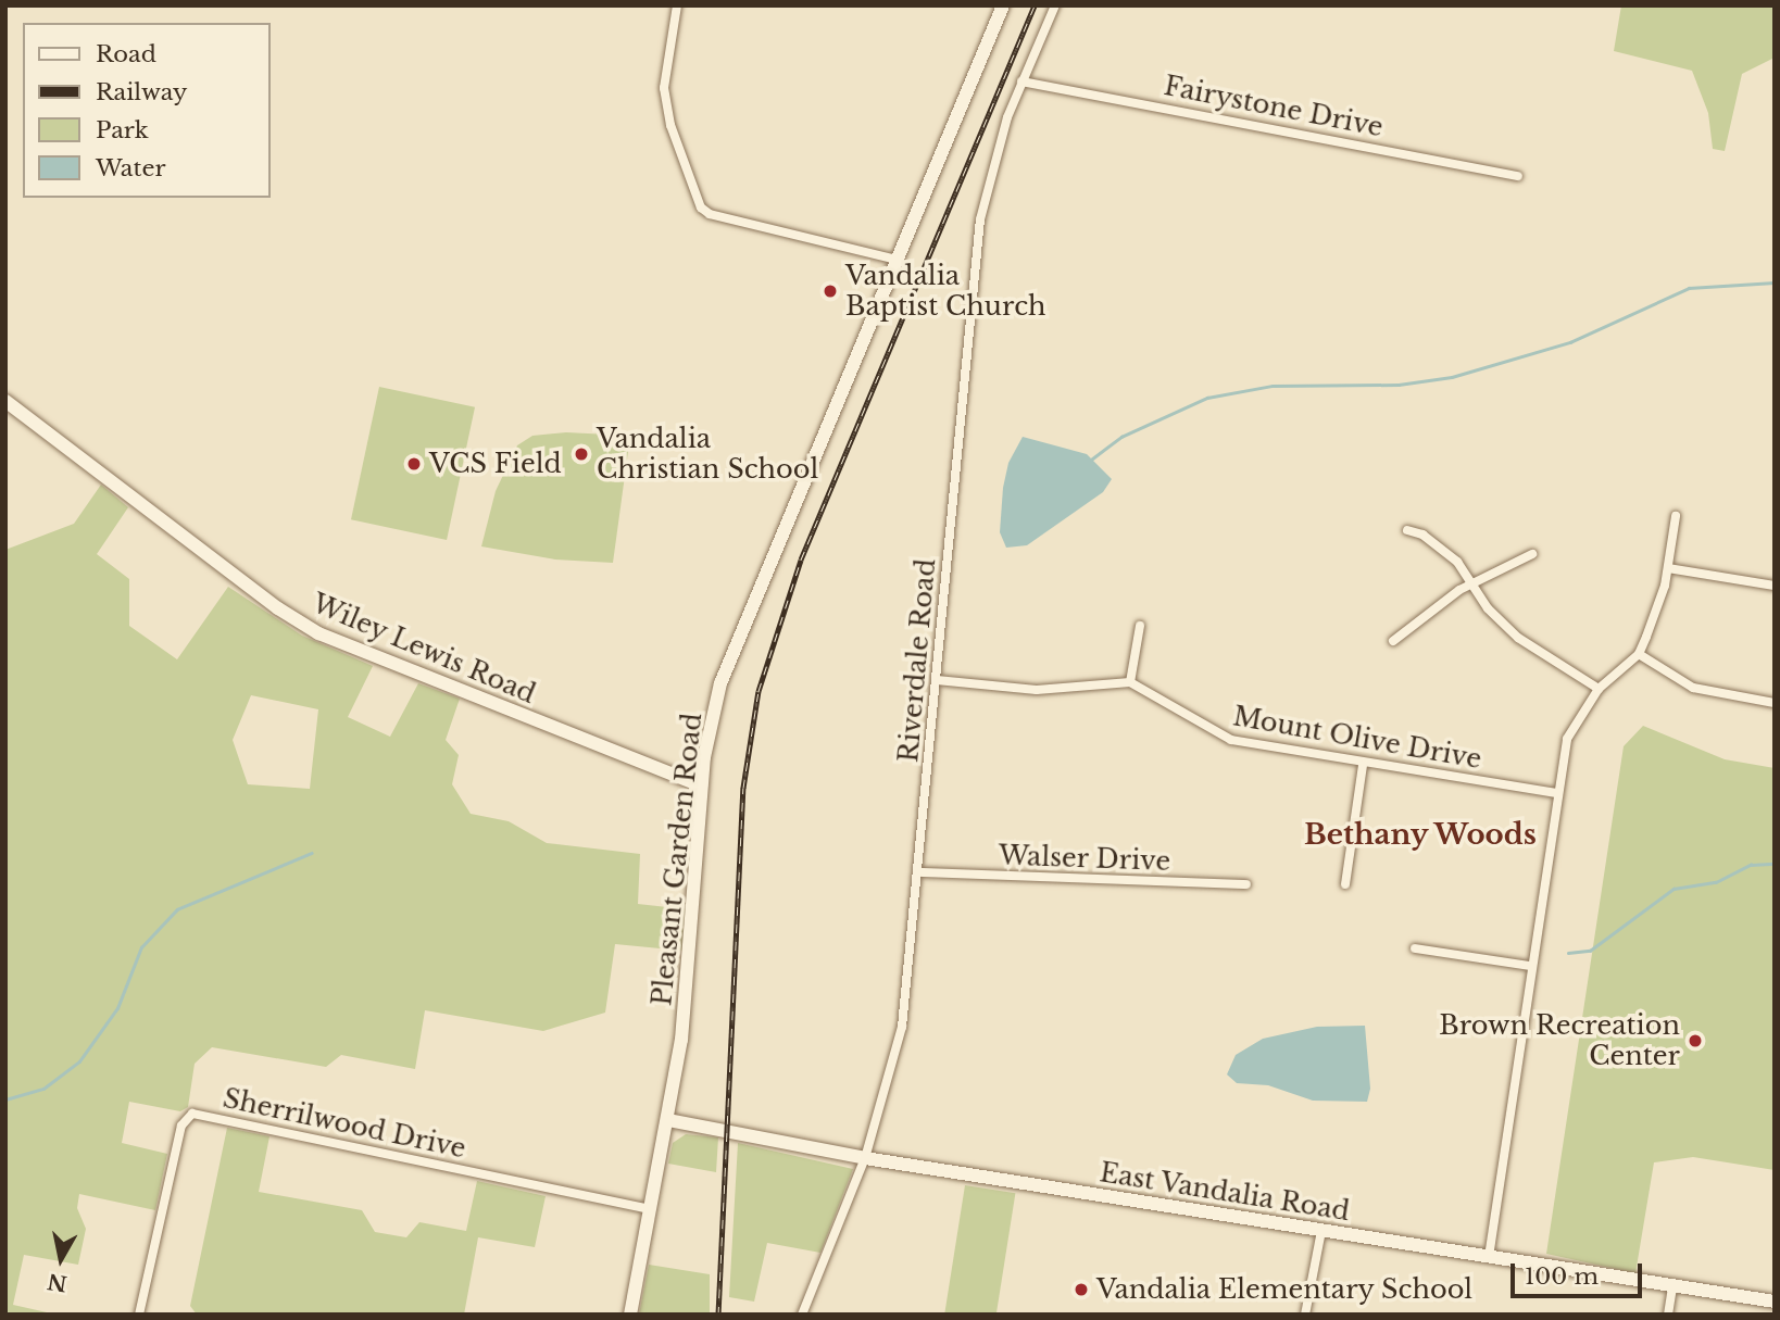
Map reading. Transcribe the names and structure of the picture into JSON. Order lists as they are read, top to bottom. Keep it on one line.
{"streets":{"street":["Fairystone Drive","Wiley Lewis Road","Riverdale Road","Mount Olive Drive","Walser Drive","Pleasant Garden Road","Sherrilwood Drive","East Vandalia Road"]},"crossings":[["Fairystone Drive","Riverdale Road"],["Wiley Lewis Road","Pleasant Garden Road"],["Riverdale Road","Walser Drive"],["Riverdale Road","East Vandalia Road"],["Pleasant Garden Road","Sherrilwood Drive"],["Pleasant Garden Road","East Vandalia Road"]],"districts":["Bethany Woods"],"places":["Vandalia Baptist Church","Vandalia Christian School","VCS Field","Brown Recreation Center","Vandalia Elementary School"],"legend":["Road","Railway","Park","Water"],"scale_bar":"100 m","north":"bottom"}
